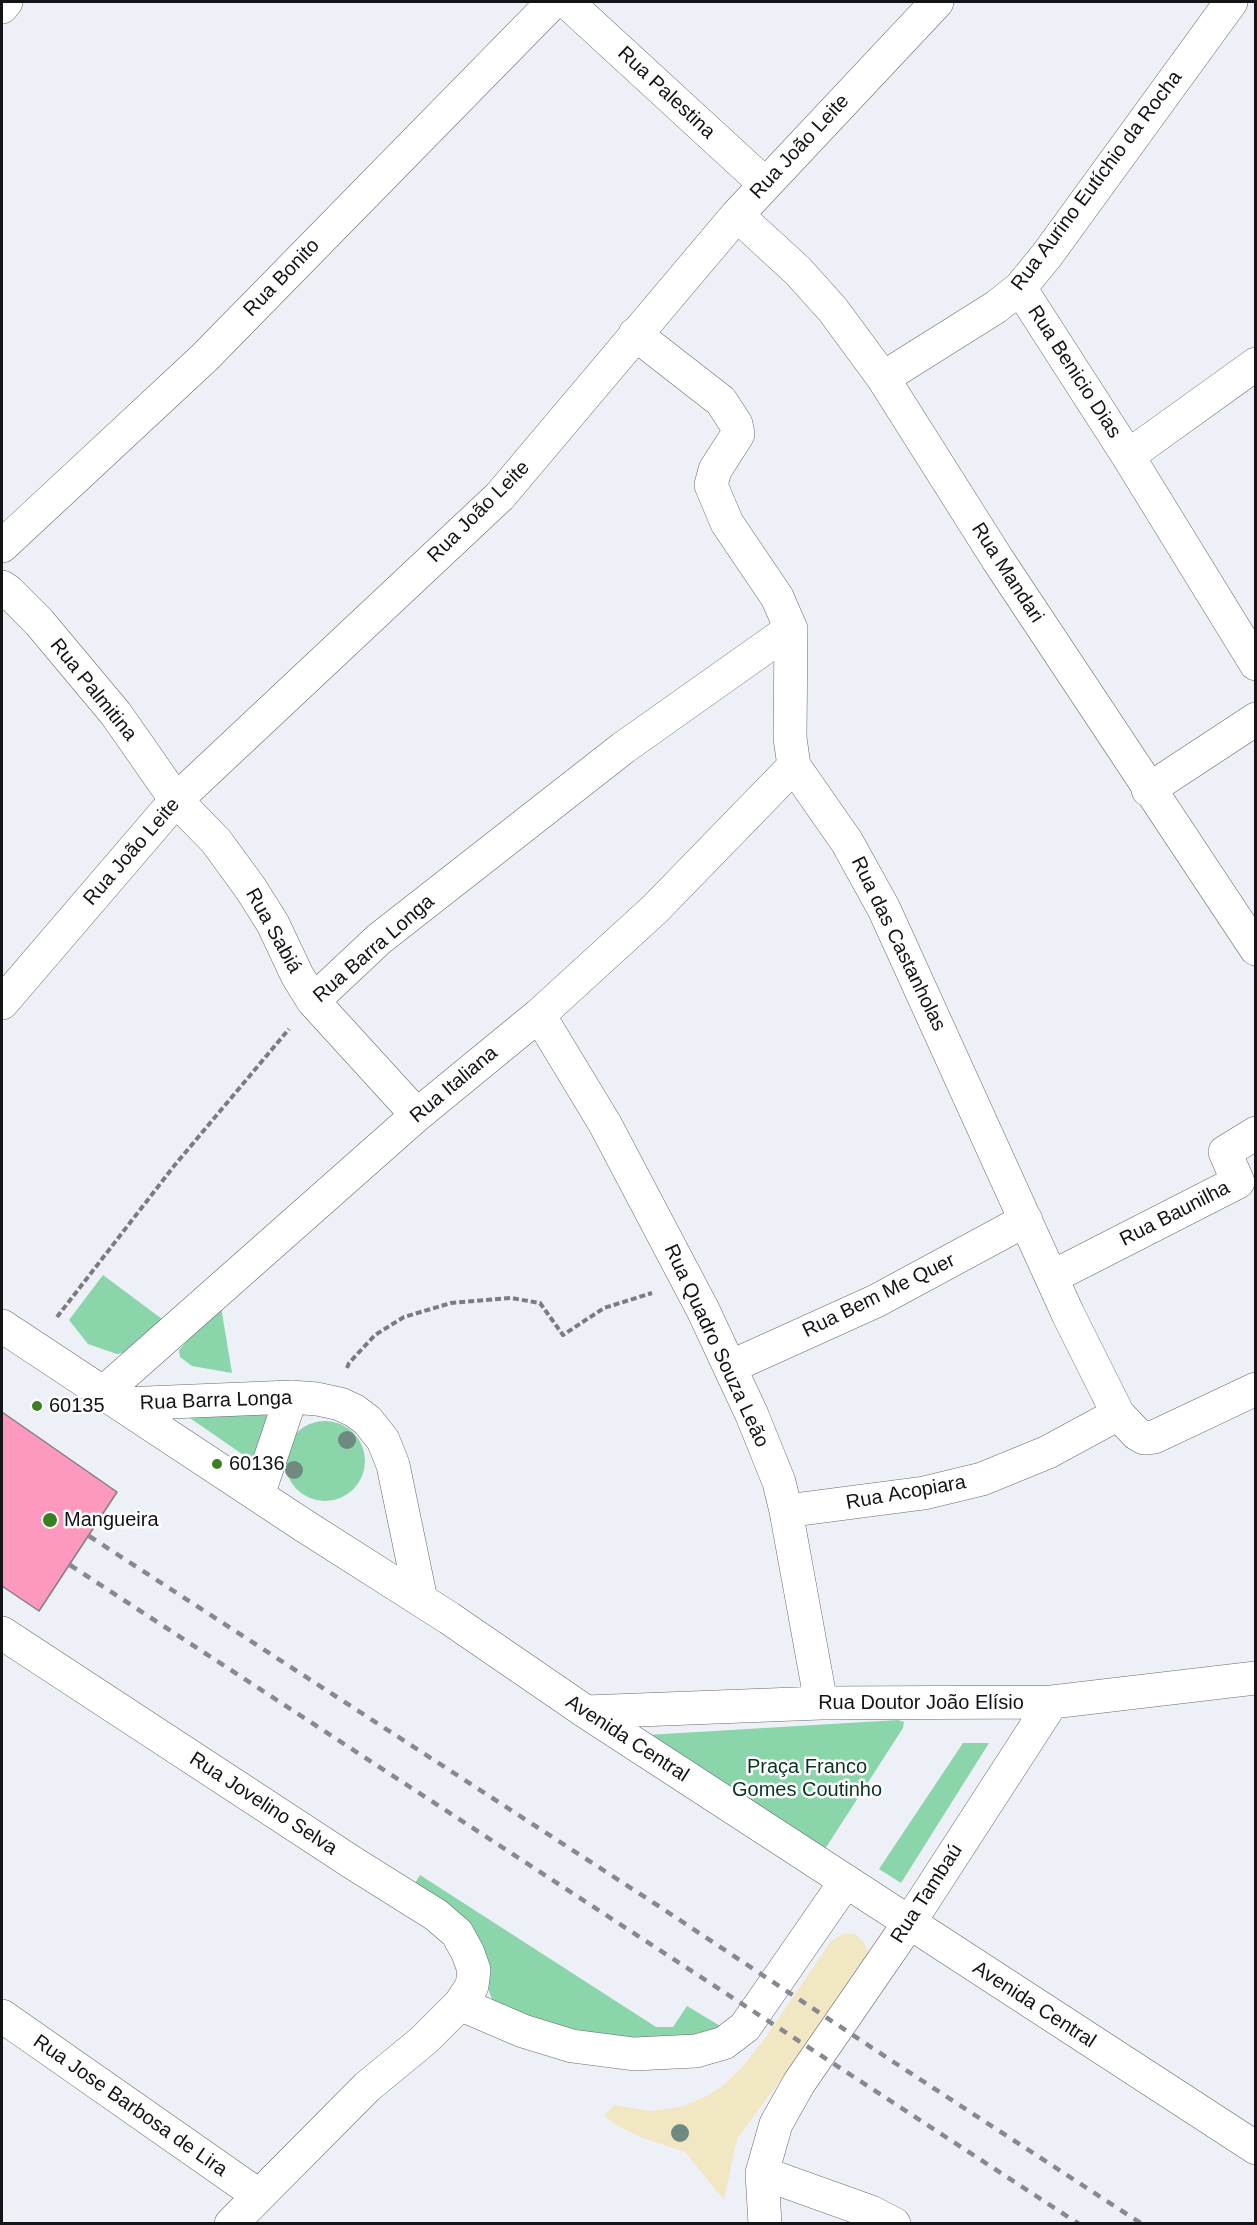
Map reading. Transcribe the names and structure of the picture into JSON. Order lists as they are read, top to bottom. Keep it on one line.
{"streets":{"street":["Rua Palestina","Rua João Leite","Rua Aurino Eutíchio da Rocha","Rua Bonito","Rua Benicio Dias","Rua Mandari","Rua Palmitina","Rua Sabiá","Rua das Castanholas","Rua Barra Longa","Rua Italiana","Rua Baunilha","Rua Bem Me Quer","Rua Quadro Souza Leão","Rua Acopiara","Rua Doutor João Elísio","Avenida Central","Rua Jovelino Selva","Rua Tambaú","Rua Jose Barbosa de Lira"]},"crossings":[["Rua Palestina","Rua João Leite"],["Rua João Leite","Rua Mandari"],["Rua João Leite","Rua Palmitina"],["Rua João Leite","Rua Sabiá"],["Rua João Leite","Rua das Castanholas"],["Rua Aurino Eutíchio da Rocha","Rua Benicio Dias"],["Rua Aurino Eutíchio da Rocha","Rua Mandari"],["Rua Palmitina","Rua Sabiá"],["Rua Sabiá","Rua Barra Longa"],["Rua Sabiá","Rua Italiana"],["Rua das Castanholas","Rua Barra Longa"],["Rua das Castanholas","Rua Italiana"],["Rua das Castanholas","Rua Baunilha"],["Rua das Castanholas","Rua Bem Me Quer"],["Rua das Castanholas","Rua Acopiara"],["Rua Barra Longa","Rua Italiana"],["Rua Barra Longa","Avenida Central"],["Rua Italiana","Rua Quadro Souza Leão"],["Rua Italiana","Avenida Central"],["Rua Bem Me Quer","Rua Quadro Souza Leão"],["Rua Quadro Souza Leão","Rua Acopiara"],["Rua Quadro Souza Leão","Rua Doutor João Elísio"],["Rua Doutor João Elísio","Avenida Central"],["Rua Doutor João Elísio","Rua Tambaú"],["Avenida Central","Rua Tambaú"],["Rua Jovelino Selva","Rua Jose Barbosa de Lira"]],"parks":["Praça Franco Gomes Coutinho"],"places":["60135","60136","Mangueira"]}
